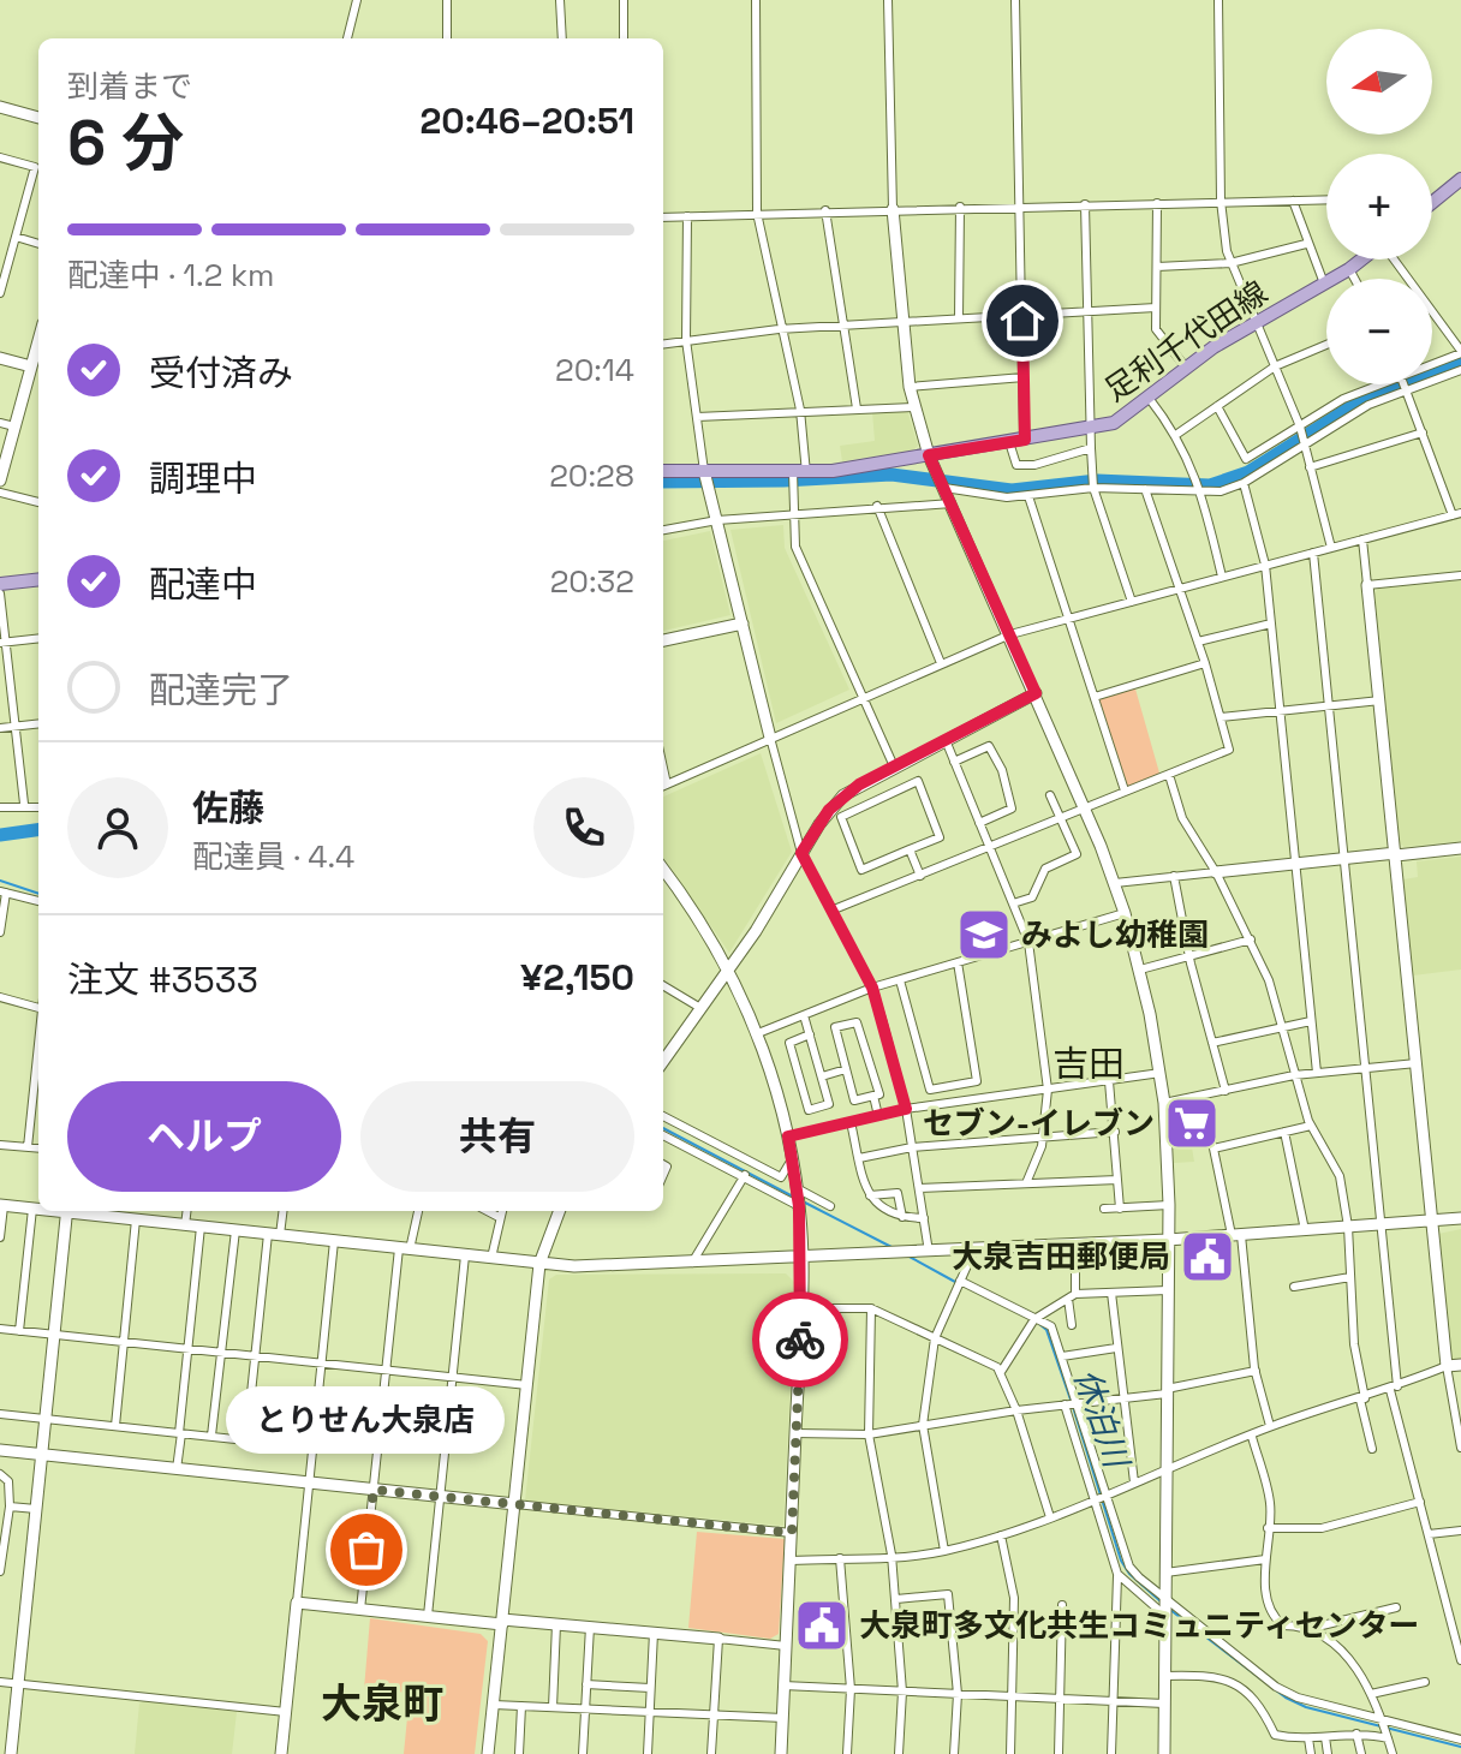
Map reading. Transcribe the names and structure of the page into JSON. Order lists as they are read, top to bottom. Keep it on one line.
{"streets":{"main road":["足利千代田線"]},"districts":["吉田","大泉町"],"water":["休泊川"],"places":{"school or university":["みよし幼稚園"],"supermarket":["セブン-イレブン"],"public building":["大泉吉田郵便局","大泉町多文化共生コミュニティセンター"],"other":["とりせん大泉店"]},"north":"left","page":{"map_buttons":["+","−"],"heading":["6 分","到着まで","20:46–20:51"],"panel":["佐藤","配達員 · 4.4","注文 #3533","¥2,150"],"bar":"配達中 · 1.2 km","list":[["受付済み","20:14"],["調理中","20:28"],["配達中","20:32"],"配達完了"],"buttons":["ヘルプ","共有"],"bubble":"とりせん大泉店"}}
